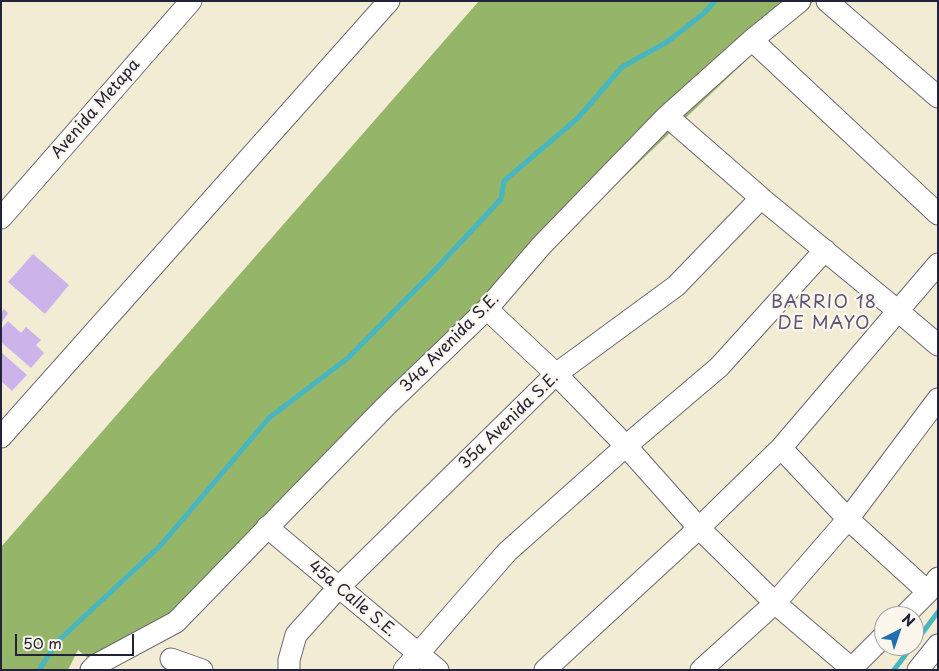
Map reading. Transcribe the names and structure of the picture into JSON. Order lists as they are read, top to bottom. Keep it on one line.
{"streets":{"street":["Avenida Metapa","34a Avenida S.E.","35a Avenida S.E.","45a Calle S.E."]},"crossings":[["34a Avenida S.E.","45a Calle S.E."],["35a Avenida S.E.","45a Calle S.E."]],"districts":["BARRIO 18 DE MAYO"],"scale_bar":"50 m","north":"top right"}
